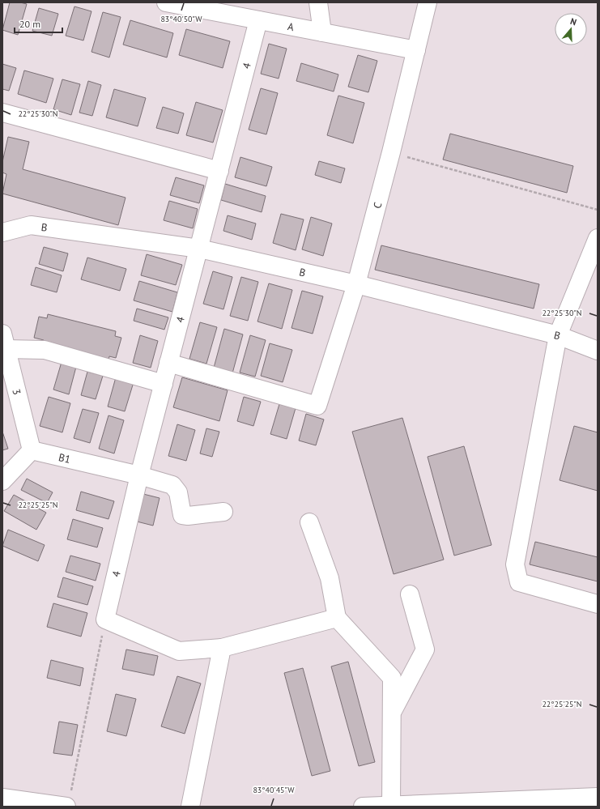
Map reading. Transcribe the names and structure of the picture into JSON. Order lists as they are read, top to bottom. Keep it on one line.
{"streets":{"street":["A","4","C","B","3","B1"]},"crossings":[["A","4"],["A","C"],["4","C"],["4","B"],["4","B1"],["C","B"],["3","B1"]],"scale_bar":"20 m","north":"top","coordinates":["83°40'50\"W","22°25'30\"N","22°25'25\"N","83°40'45\"W"]}
